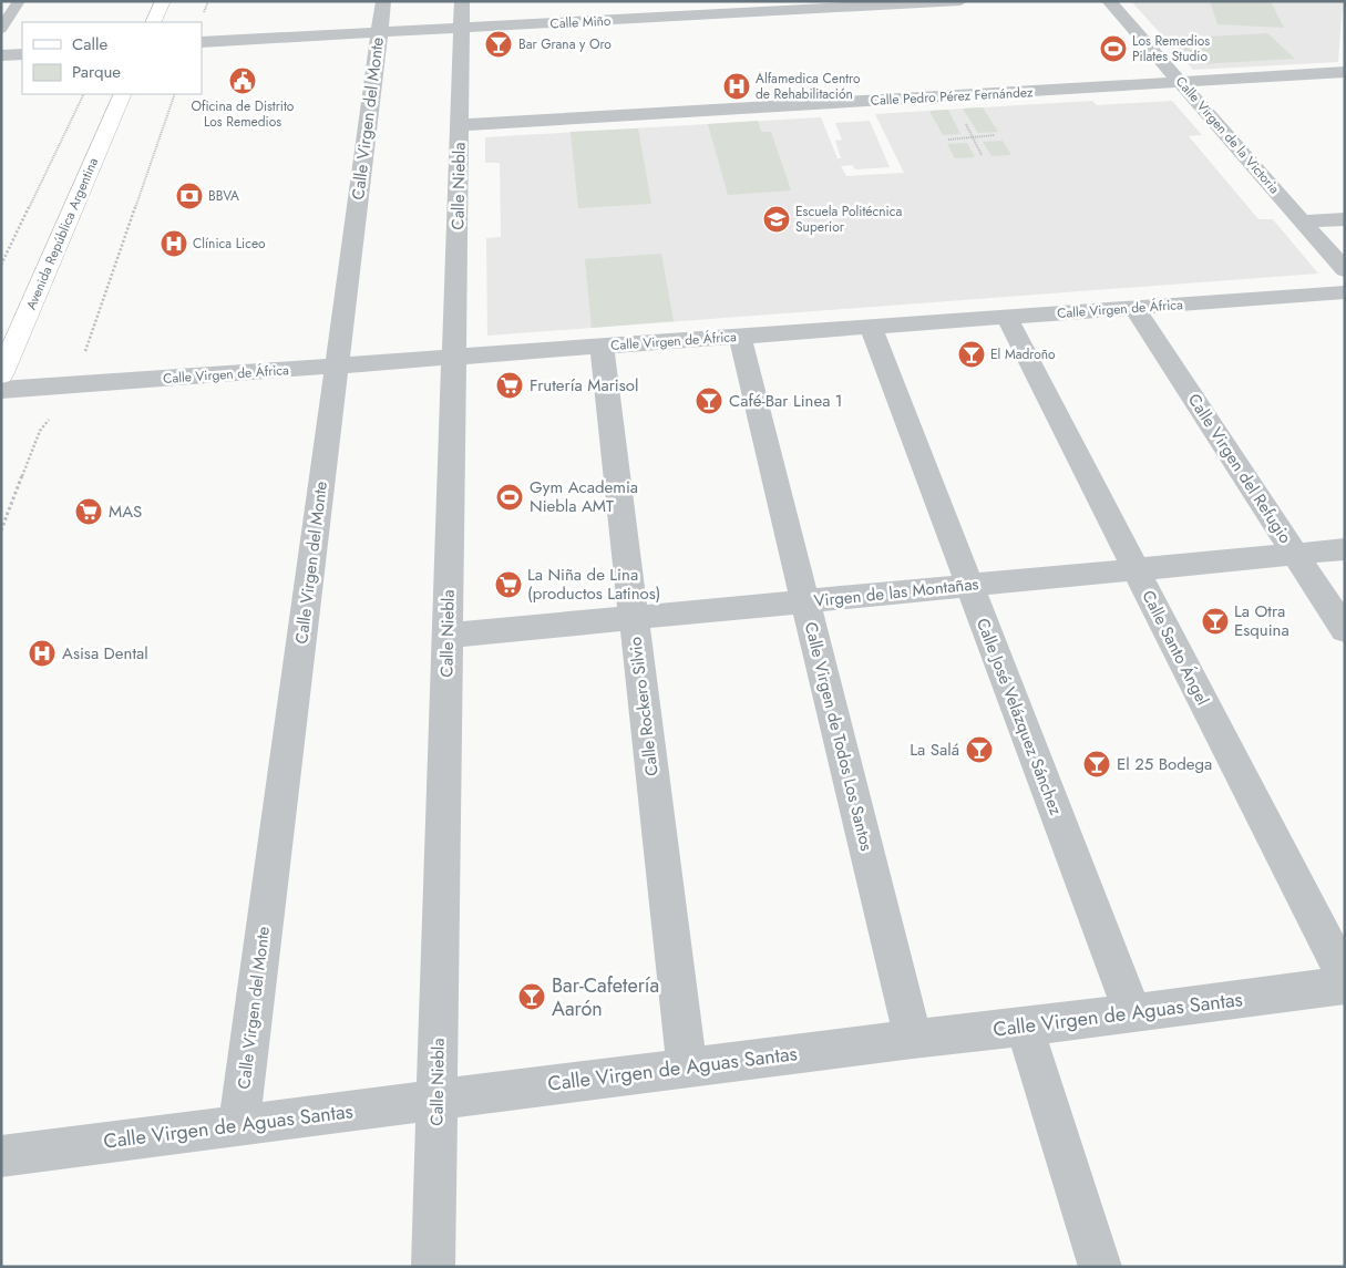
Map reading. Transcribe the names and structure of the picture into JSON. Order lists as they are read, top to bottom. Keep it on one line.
{"streets":{"main road":["Avenida República Argentina"],"street":["Calle Miño","Calle Pedro Pérez Fernández","Calle Virgen del Monte","Calle Virgen de la Victoria","Calle Niebla","Calle Virgen de África","Calle Virgen del Refugio","Virgen de las Montañas","Calle Santo Ángel","Calle Rockero Silvio","Calle José Velázquez Sánchez","Calle Virgen de Todos Los Santos","Calle Virgen de Aguas Santas"]},"crossings":[["Calle Miño","Calle Virgen del Monte"],["Calle Miño","Calle Niebla"],["Calle Pedro Pérez Fernández","Calle Virgen de la Victoria"],["Calle Pedro Pérez Fernández","Calle Niebla"],["Calle Virgen del Monte","Calle Virgen de África"],["Calle Virgen del Monte","Calle Virgen de Aguas Santas"],["Calle Niebla","Calle Virgen de África"],["Calle Niebla","Virgen de las Montañas"],["Calle Niebla","Calle Virgen de Aguas Santas"],["Calle Virgen de África","Calle Virgen del Refugio"],["Calle Virgen de África","Calle Santo Ángel"],["Calle Virgen de África","Calle Rockero Silvio"],["Calle Virgen de África","Calle José Velázquez Sánchez"],["Calle Virgen de África","Calle Virgen de Todos Los Santos"],["Calle Virgen del Refugio","Virgen de las Montañas"],["Virgen de las Montañas","Calle Santo Ángel"],["Virgen de las Montañas","Calle Rockero Silvio"],["Virgen de las Montañas","Calle José Velázquez Sánchez"],["Virgen de las Montañas","Calle Virgen de Todos Los Santos"],["Calle Rockero Silvio","Calle Virgen de Aguas Santas"],["Calle José Velázquez Sánchez","Calle Virgen de Aguas Santas"],["Calle Virgen de Todos Los Santos","Calle Virgen de Aguas Santas"]],"places":{"bar":["Bar Grana y Oro","El Madroño","Café-Bar Linea 1","La Otra Esquina","La Salá","El 25 Bodega","Bar-Cafetería Aarón"],"sports":["Los Remedios Pilates Studio","Gym Academia Niebla AMT"],"public building":["Oficina de Distrito Los Remedios"],"hospital":["Alfamedica Centro de Rehabilitación","Clínica Liceo","Asisa Dental"],"bank":["BBVA"],"school or university":["Escuela Politécnica Superior"],"supermarket":["Frutería Marisol","MAS","La Niña de Lina (productos Latinos)"]},"legend":["Calle","Parque"]}
